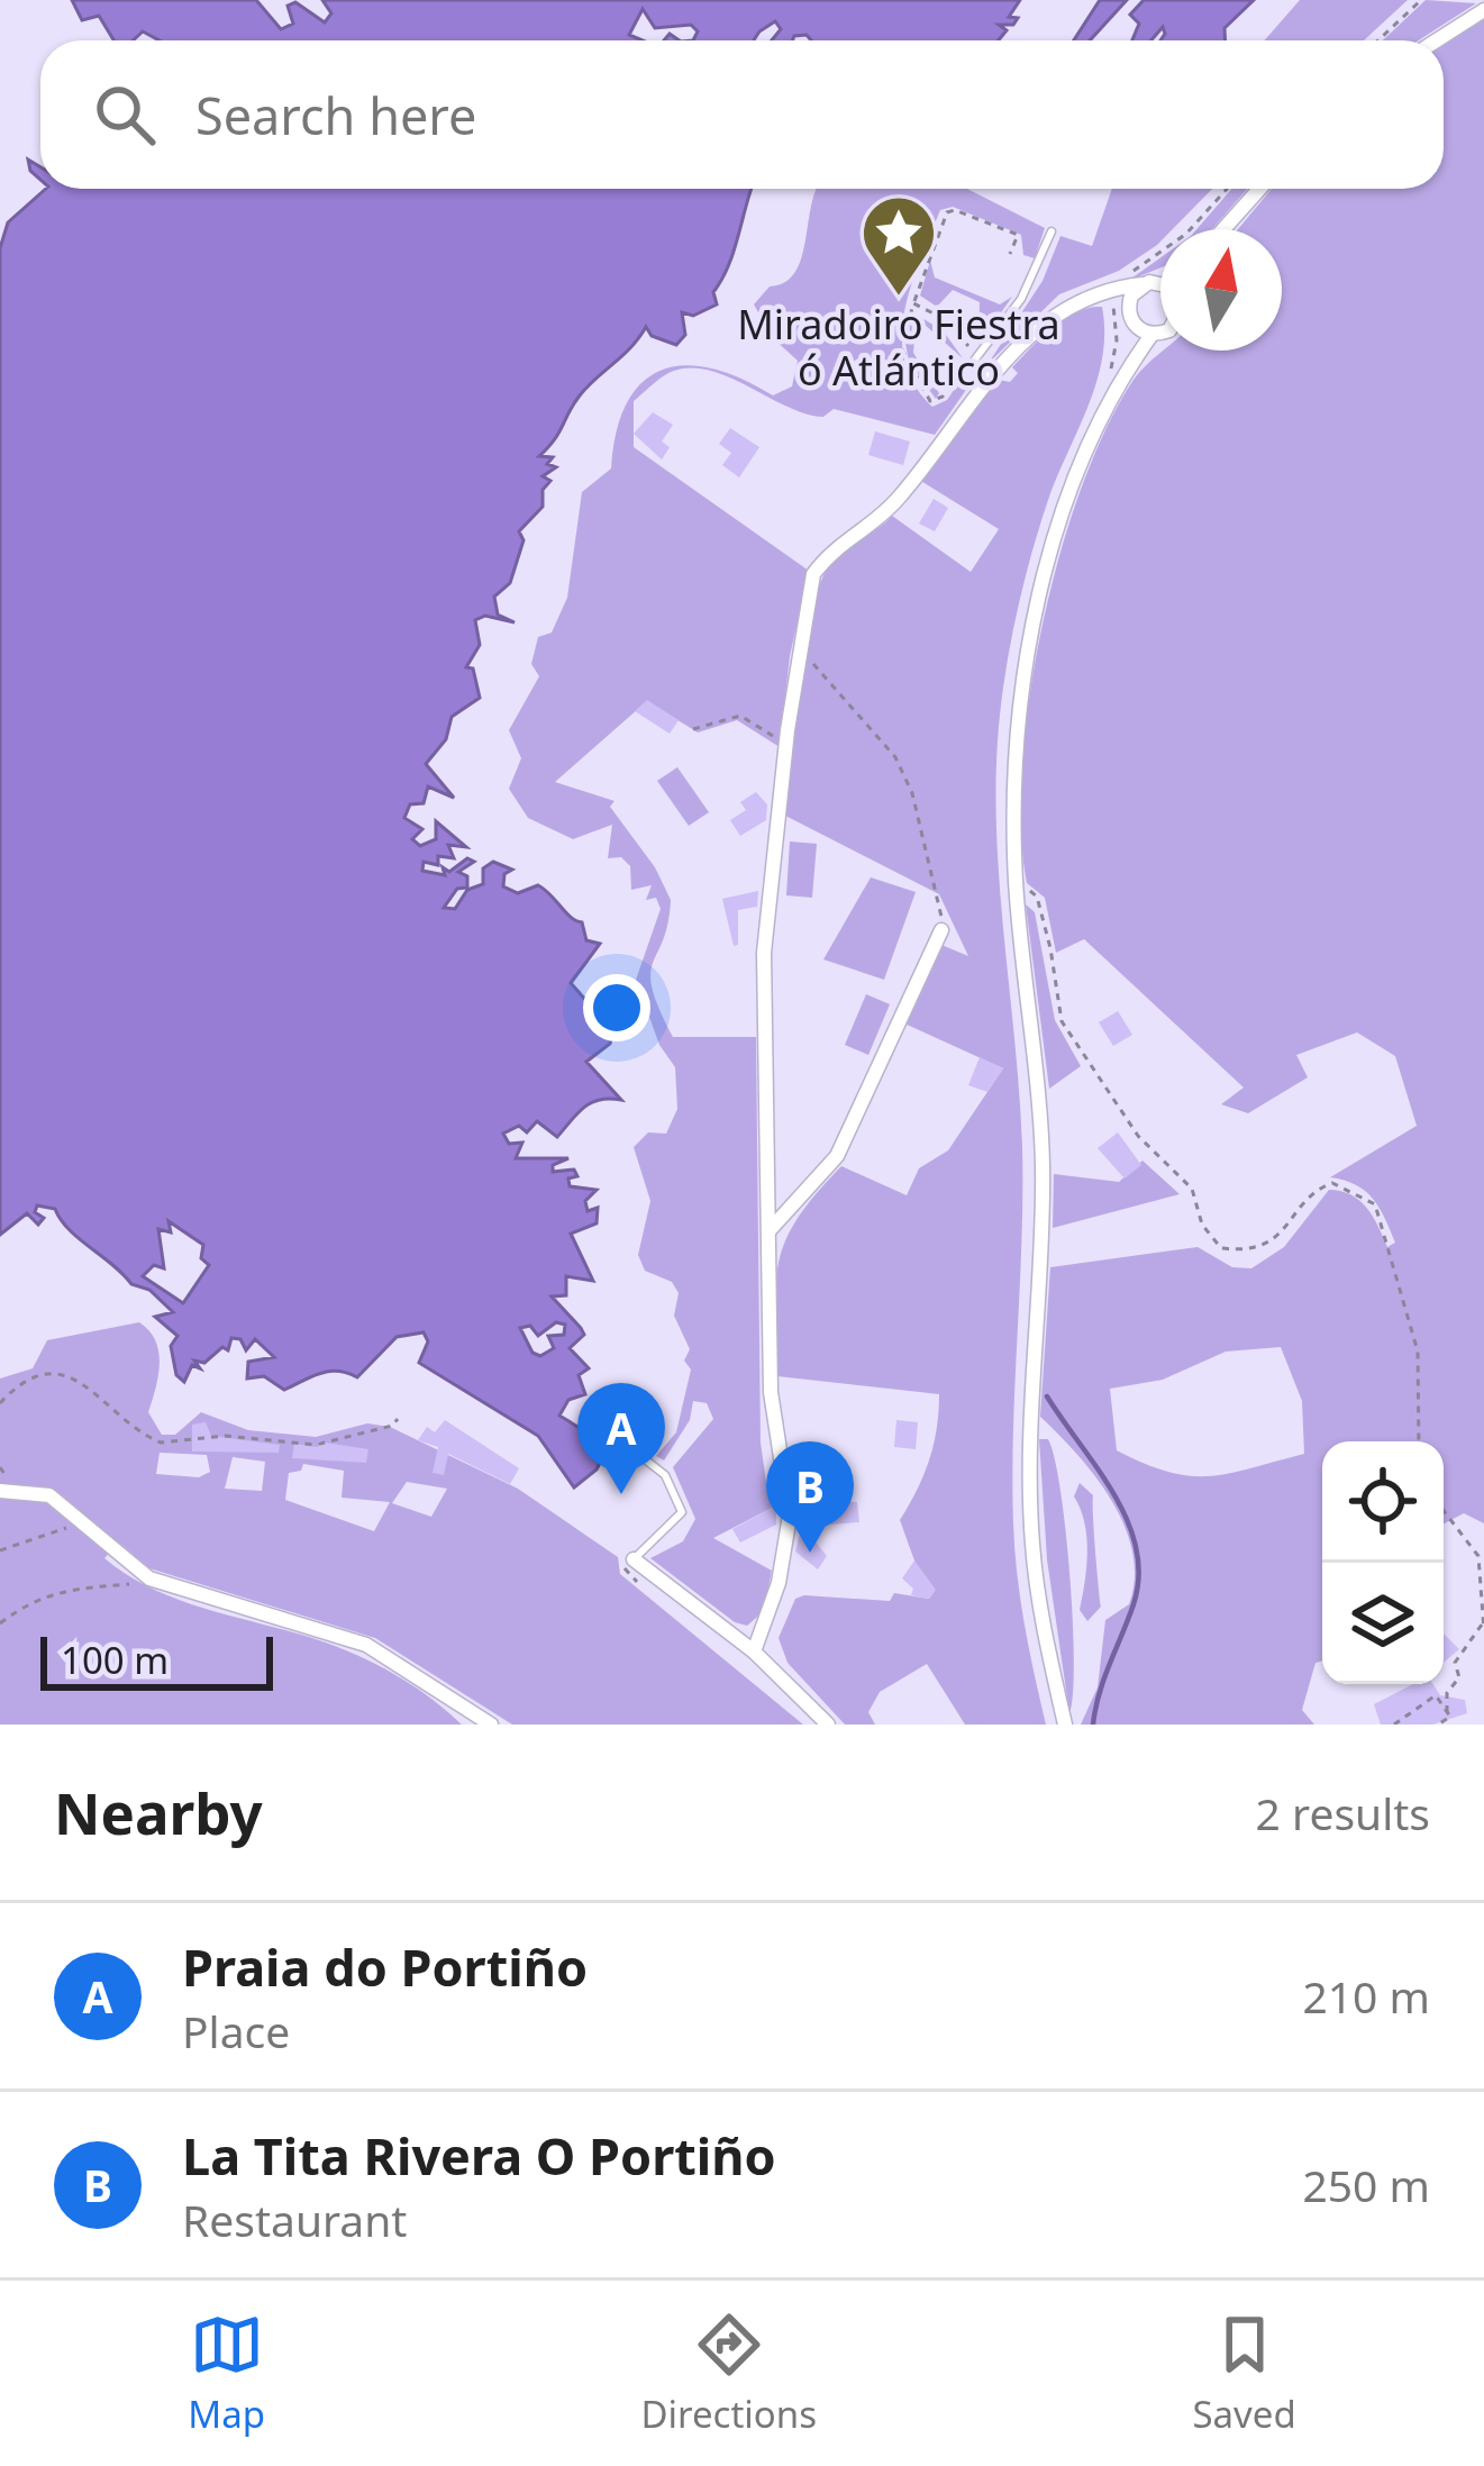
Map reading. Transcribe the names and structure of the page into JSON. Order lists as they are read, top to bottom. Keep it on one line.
{"places":{"place":["Miradoiro Fiestra ó Atlántico"]},"scale_bar":"100 m","north":"top","page":{"search":"Search here","pins":["A","B"],"scale":"100 m","heading":["Nearby","2 results"],"list":[{"mark":"A","name":"Praia do Portiño","note":"Place","value":"210 m"},{"mark":"B","name":"La Tita Rivera O Portiño","note":"Restaurant","value":"250 m"}],"nav":["Map","Directions","Saved"]}}
